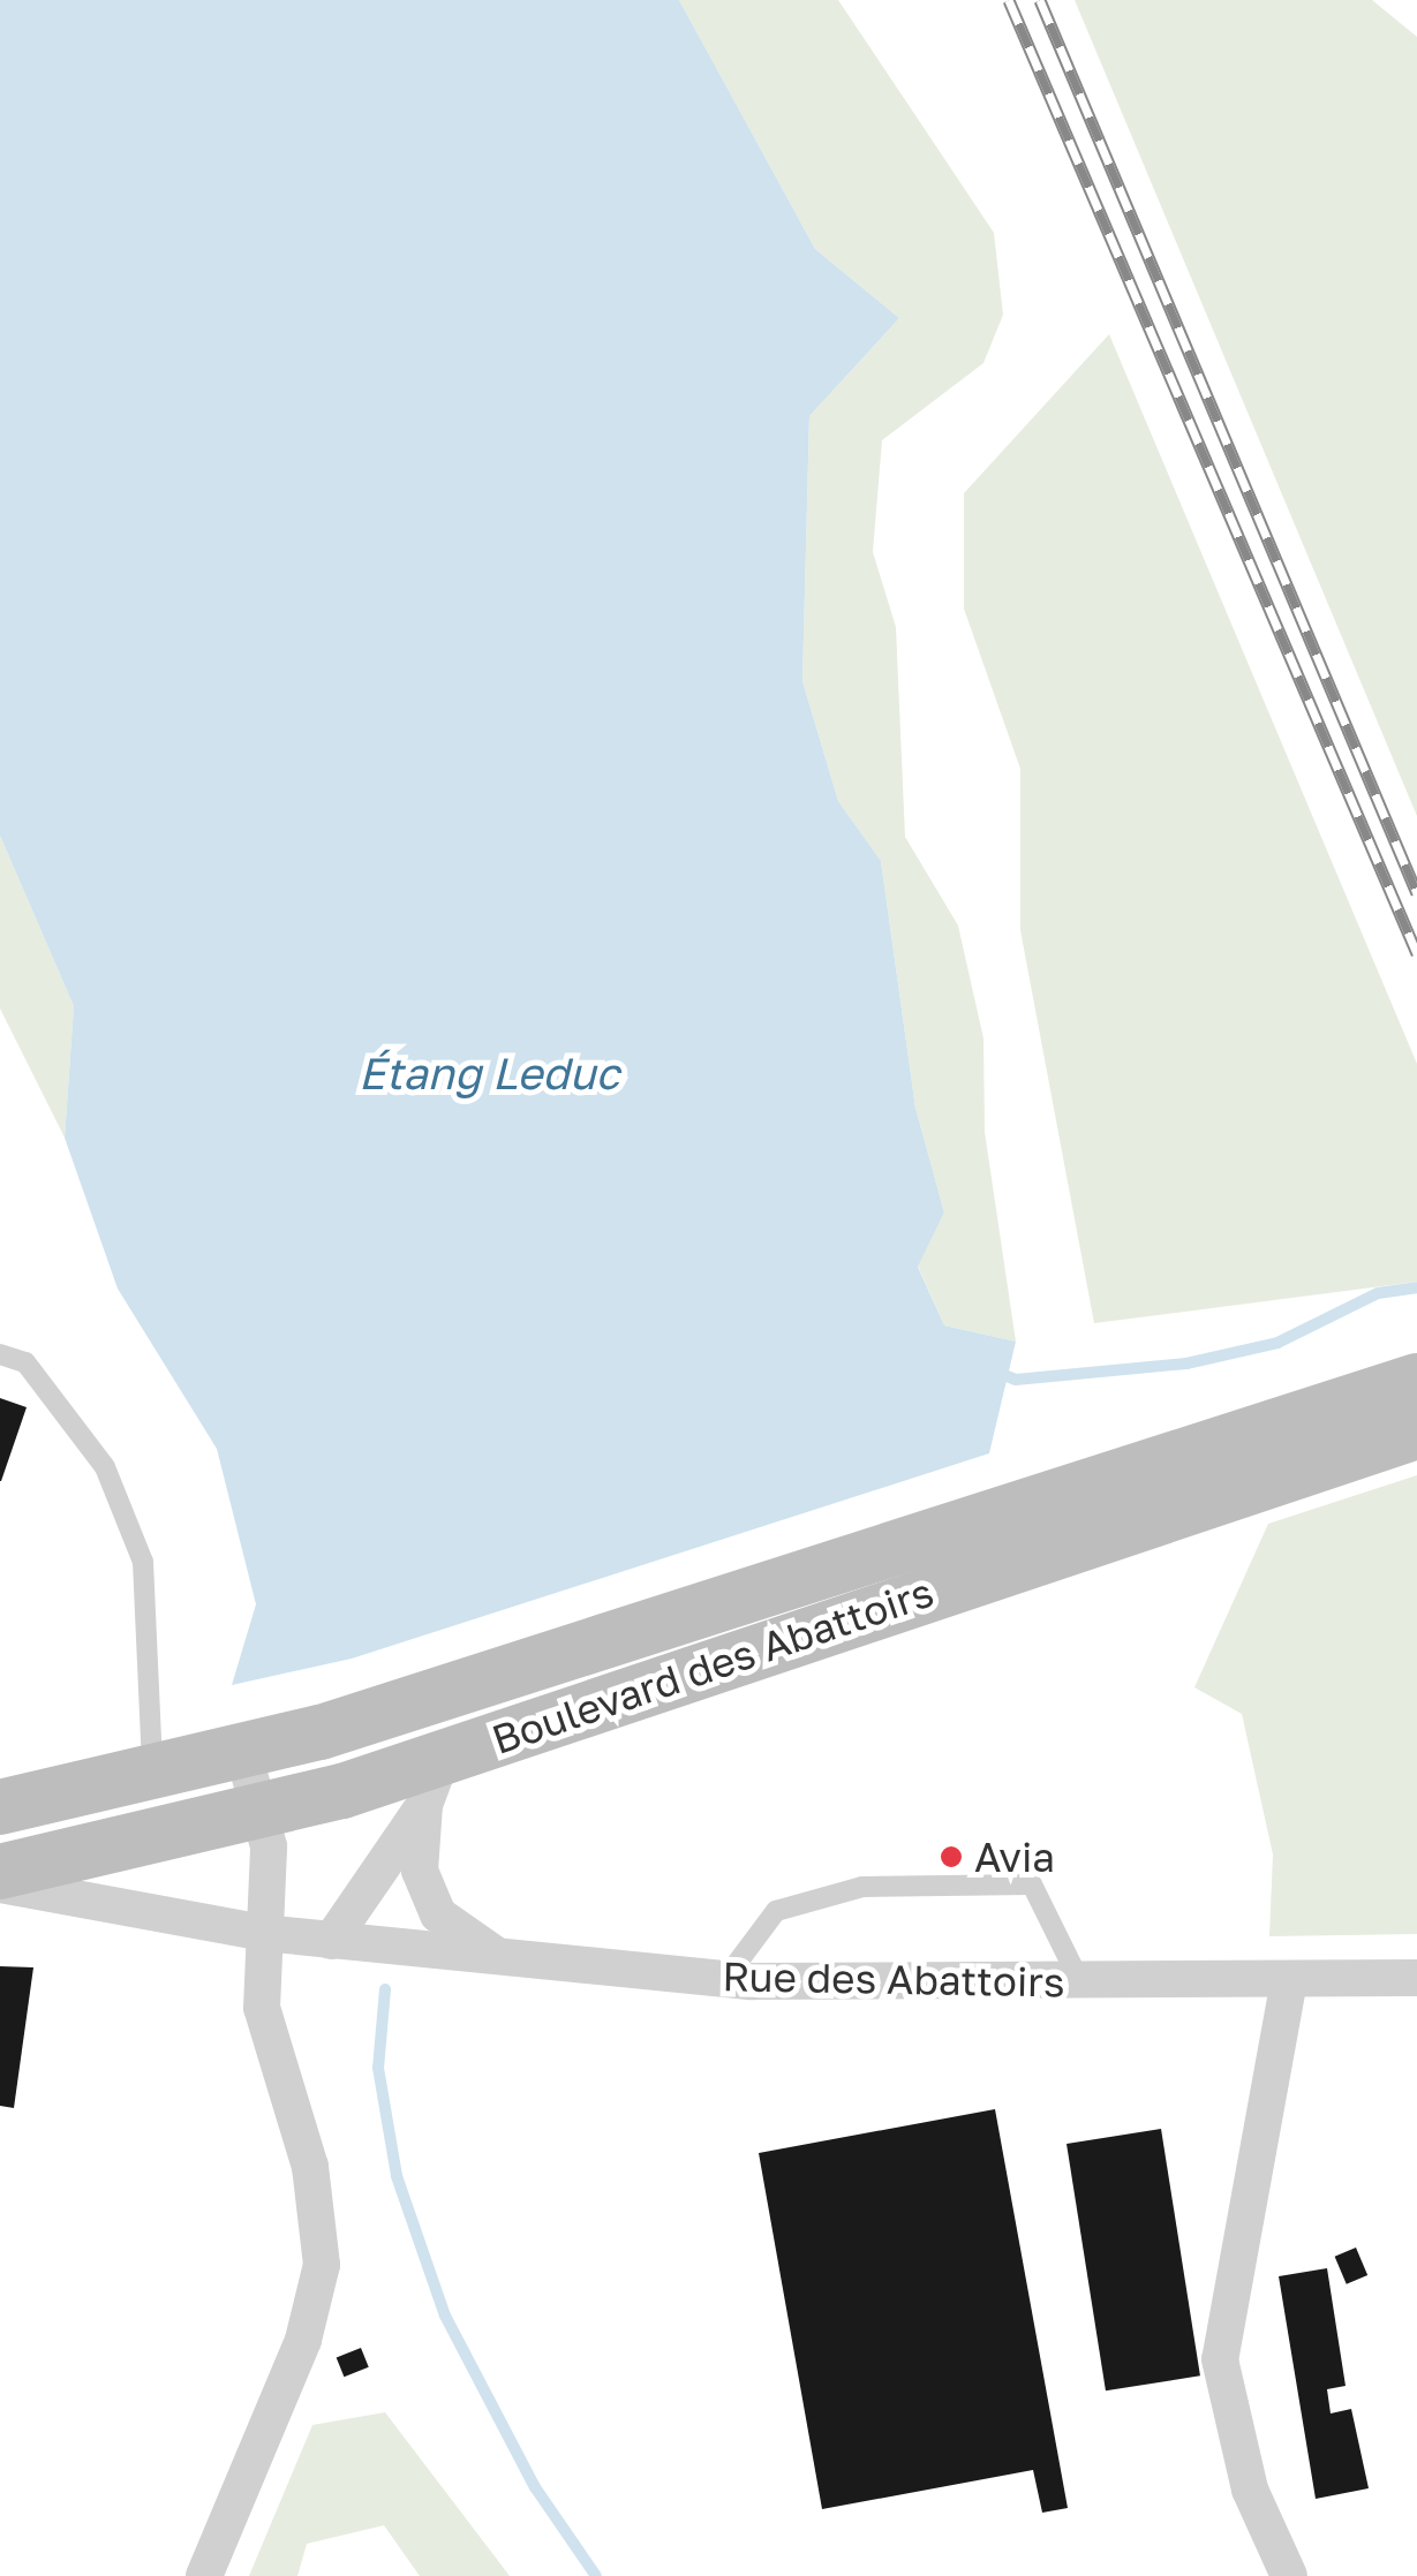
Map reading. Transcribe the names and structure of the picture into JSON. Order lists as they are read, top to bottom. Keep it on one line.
{"streets":{"street":["Boulevard des Abattoirs","Rue des Abattoirs"]},"crossings":[["Boulevard des Abattoirs","Rue des Abattoirs"]],"water":["Étang Leduc"],"places":["Avia"]}
